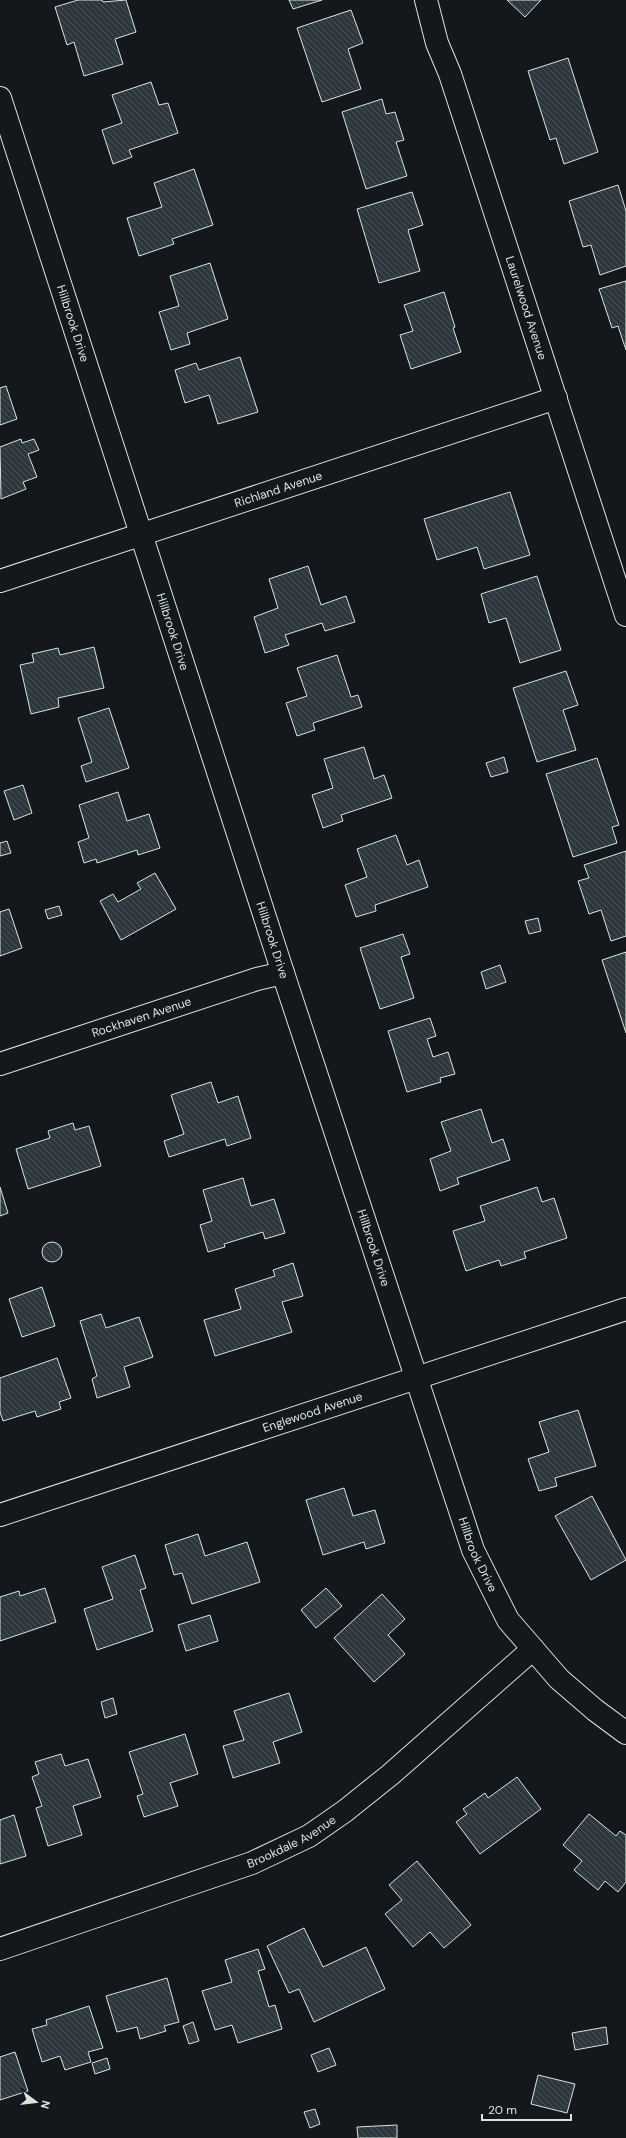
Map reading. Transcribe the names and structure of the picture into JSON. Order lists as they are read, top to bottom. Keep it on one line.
{"streets":{"street":["Laurelwood Avenue","Hillbrook Drive","Richland Avenue","Rockhaven Avenue","Englewood Avenue","Brookdale Avenue"]},"crossings":[["Laurelwood Avenue","Richland Avenue"],["Hillbrook Drive","Richland Avenue"],["Hillbrook Drive","Rockhaven Avenue"],["Hillbrook Drive","Englewood Avenue"],["Hillbrook Drive","Brookdale Avenue"]],"scale_bar":"20 m","north":"right"}
